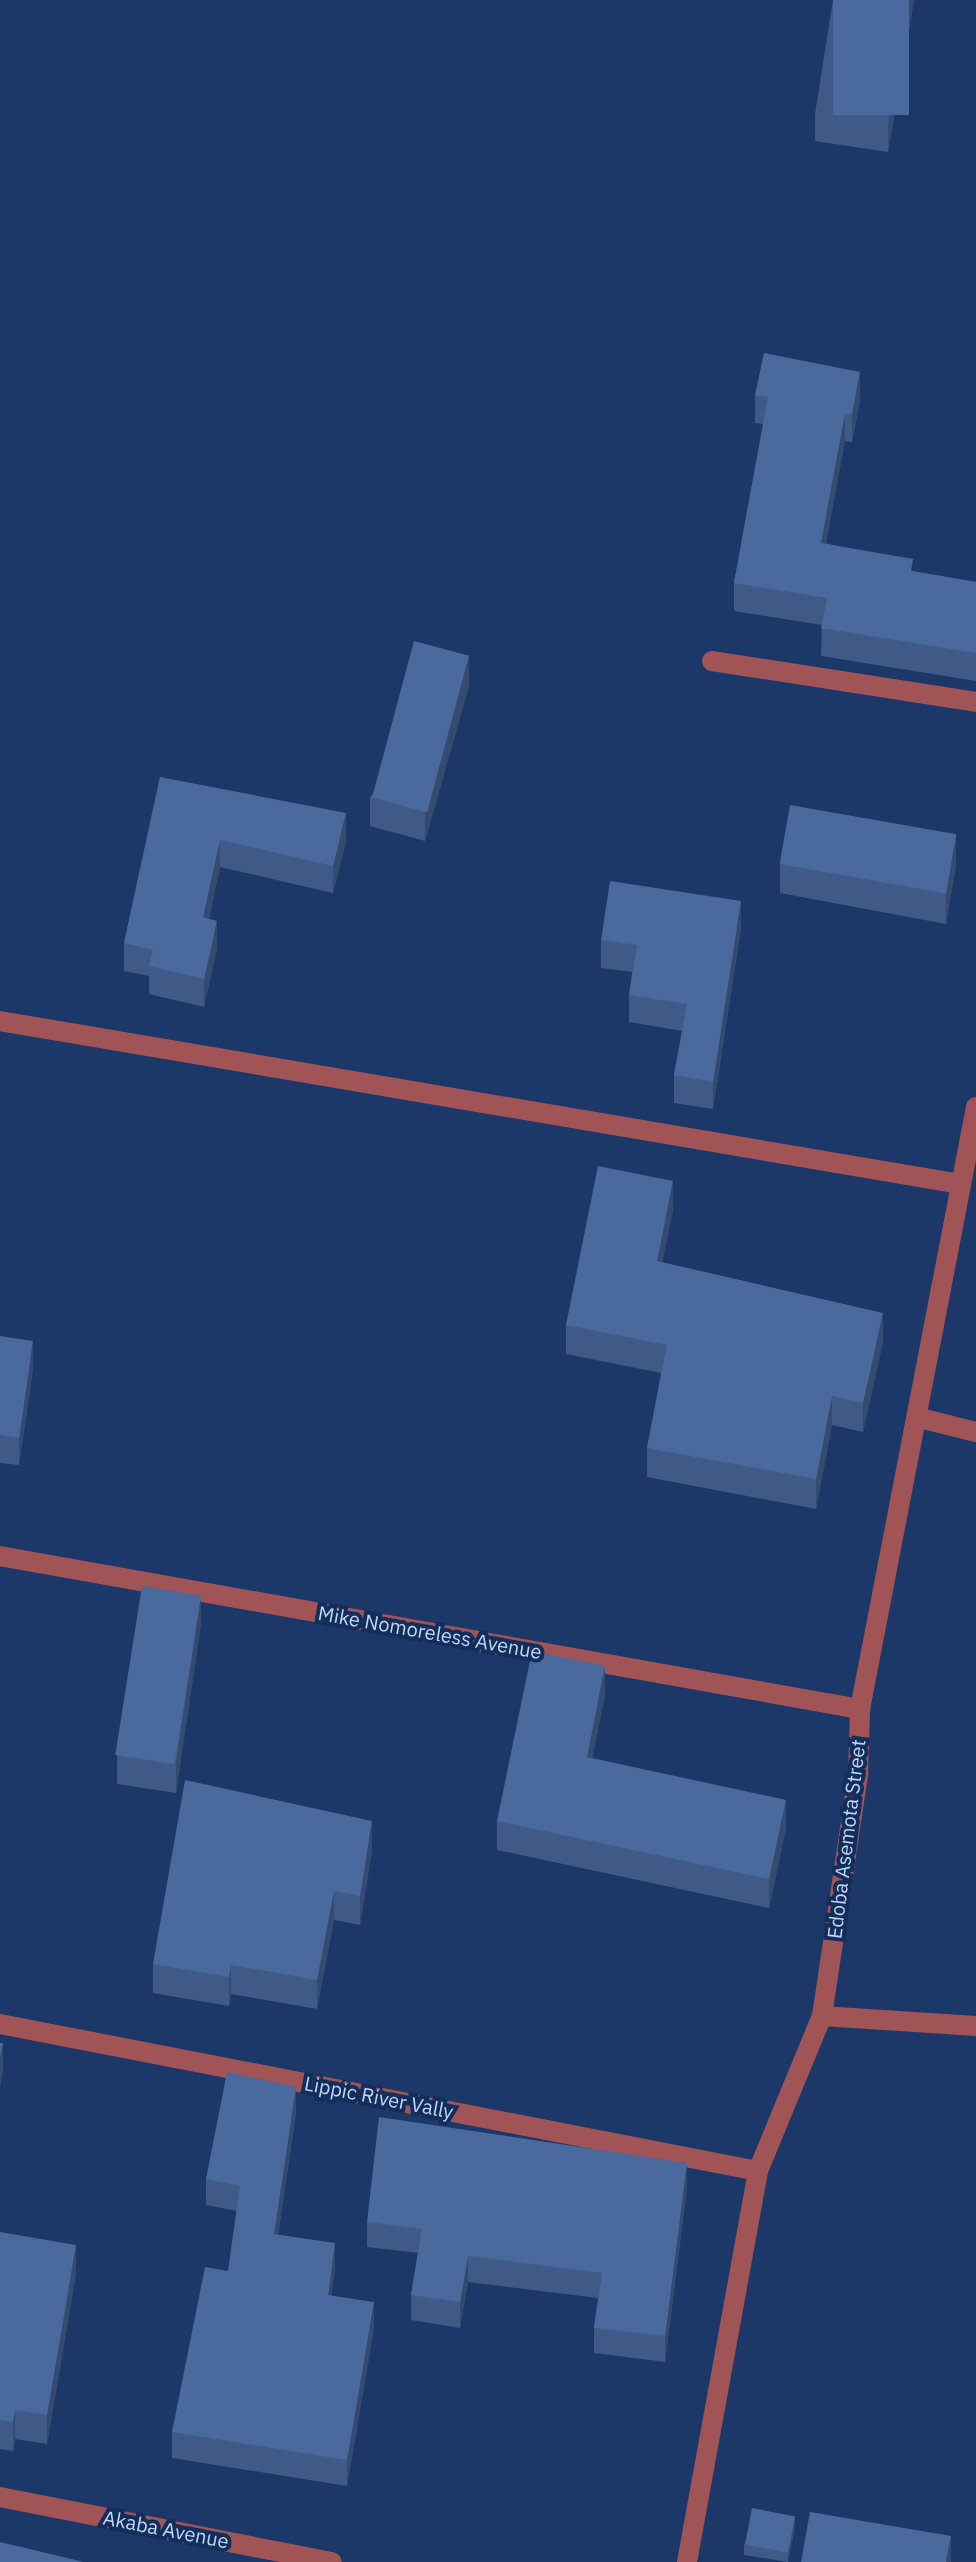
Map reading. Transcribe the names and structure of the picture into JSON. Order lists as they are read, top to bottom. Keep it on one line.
{"streets":{"street":["Mike Nomoreless Avenue","Edoba Asemota Street","Lippic River Vally","Akaba Avenue"]},"crossings":[["Mike Nomoreless Avenue","Edoba Asemota Street"],["Edoba Asemota Street","Lippic River Vally"]]}
